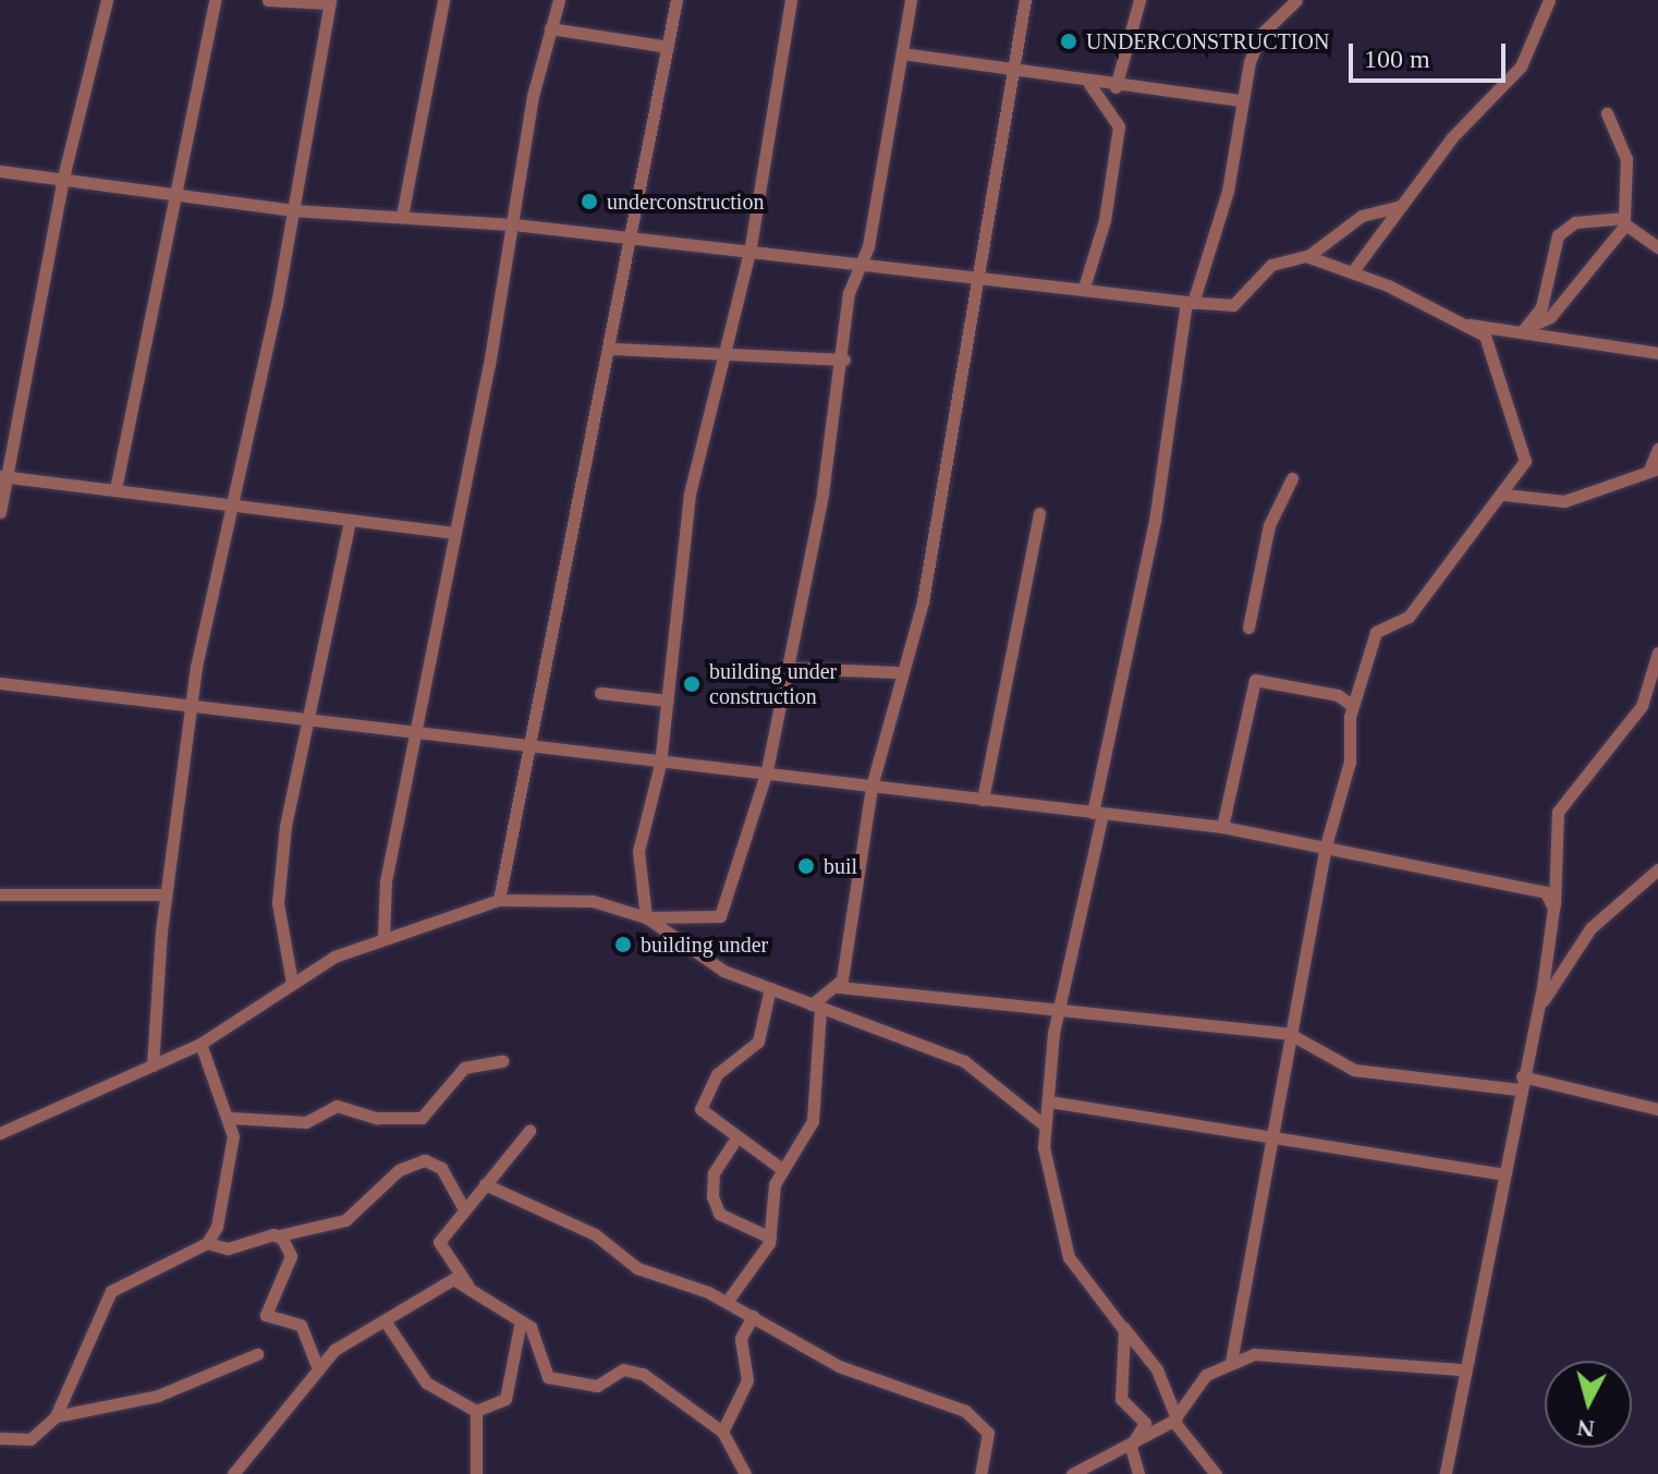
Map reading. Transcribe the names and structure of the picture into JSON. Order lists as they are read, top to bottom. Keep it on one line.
{"places":["UNDERCONSTRUCTION","underconstruction","building under construction","buil","building under"],"scale_bar":"100 m","north":"bottom"}
